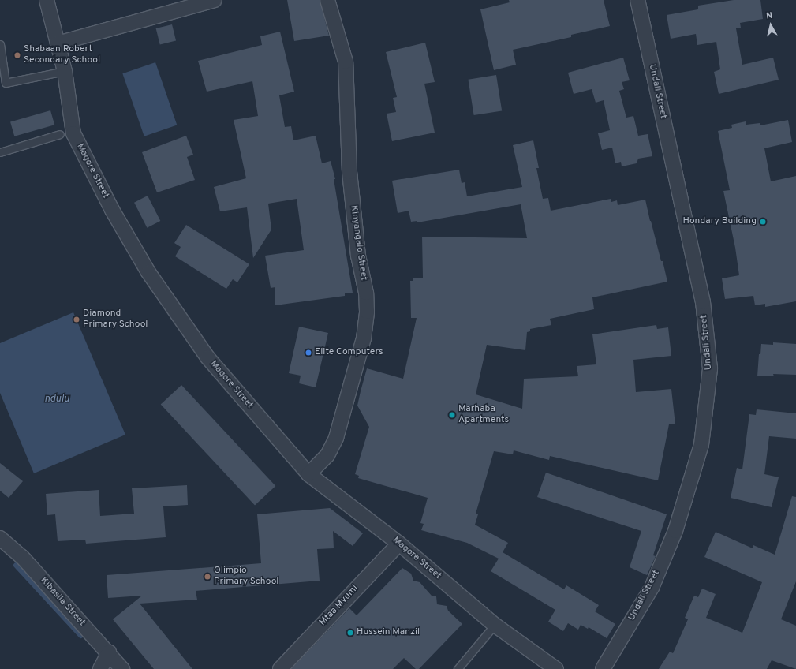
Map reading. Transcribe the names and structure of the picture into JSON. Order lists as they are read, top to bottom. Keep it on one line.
{"streets":{"street":["Undali Street","Magore Street","Kinyangalo Street","Kibasila Street","Mtaa Mvumi"]},"crossings":[["Magore Street","Kinyangalo Street"],["Magore Street","Mtaa Mvumi"]],"water":["ndulu"],"places":["Shabaan Robert Secondary School","Hondary Building","Diamond Primary School","Elite Computers","Marhaba Apartments","Olimpio Primary School","Hussein Manzil"],"north":"top"}
